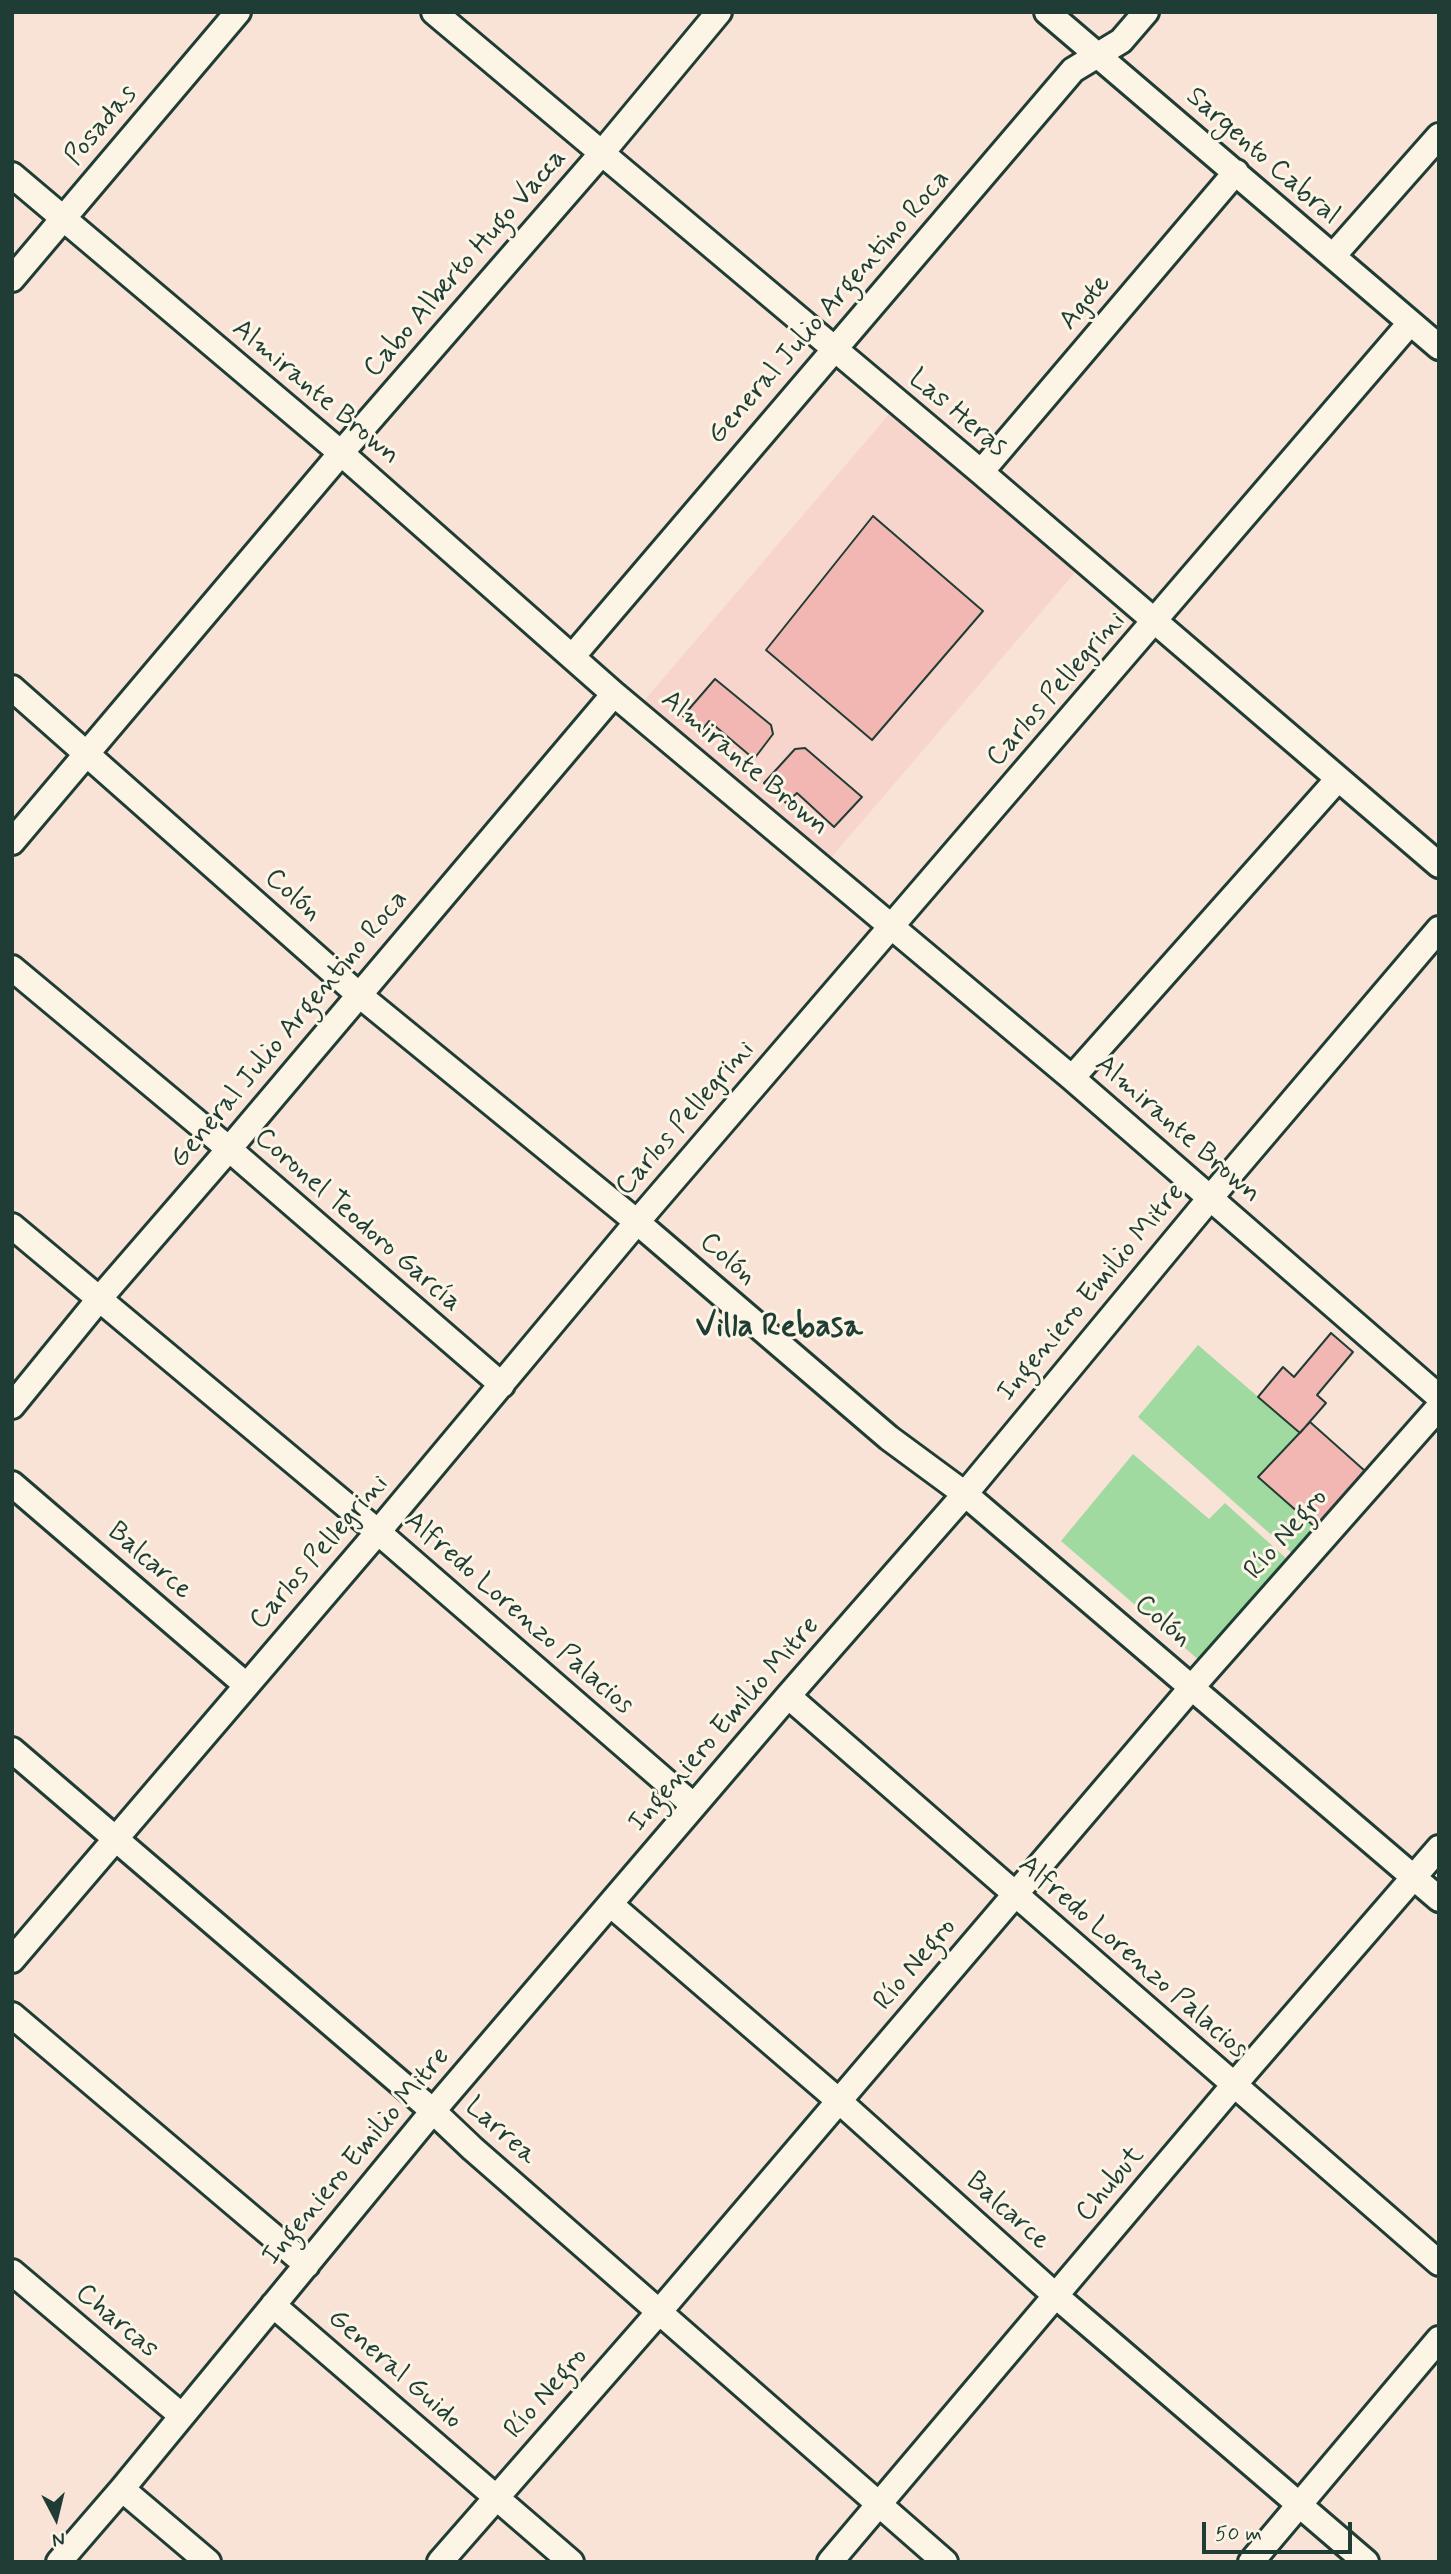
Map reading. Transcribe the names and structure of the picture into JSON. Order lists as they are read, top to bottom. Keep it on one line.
{"streets":{"street":["Posadas","Sargento Cabral","Cabo Alberto Hugo Vacca","Agote","General Julio Argentino Roca","Almirante Brown","Las Heras","Carlos Pellegrini","Colón","Coronel Teodoro García","Ingeniero Emilio Mitre","Río Negro","Balcarce","Alfredo Lorenzo Palacios","Larrea","Chubut","Charcas","General Guido"]},"crossings":[["Posadas","Almirante Brown"],["Sargento Cabral","Agote"],["Sargento Cabral","General Julio Argentino Roca"],["Sargento Cabral","Carlos Pellegrini"],["Cabo Alberto Hugo Vacca","Almirante Brown"],["Cabo Alberto Hugo Vacca","Las Heras"],["Cabo Alberto Hugo Vacca","Colón"],["Agote","Las Heras"],["General Julio Argentino Roca","Almirante Brown"],["General Julio Argentino Roca","Las Heras"],["General Julio Argentino Roca","Colón"],["General Julio Argentino Roca","Coronel Teodoro García"],["General Julio Argentino Roca","Alfredo Lorenzo Palacios"],["Almirante Brown","Carlos Pellegrini"],["Almirante Brown","Ingeniero Emilio Mitre"],["Las Heras","Carlos Pellegrini"],["Carlos Pellegrini","Colón"],["Carlos Pellegrini","Coronel Teodoro García"],["Carlos Pellegrini","Balcarce"],["Carlos Pellegrini","Alfredo Lorenzo Palacios"],["Carlos Pellegrini","Larrea"],["Colón","Ingeniero Emilio Mitre"],["Colón","Río Negro"],["Colón","Chubut"],["Ingeniero Emilio Mitre","Balcarce"],["Ingeniero Emilio Mitre","Alfredo Lorenzo Palacios"],["Ingeniero Emilio Mitre","Larrea"],["Ingeniero Emilio Mitre","Charcas"],["Ingeniero Emilio Mitre","General Guido"],["Río Negro","Balcarce"],["Río Negro","Alfredo Lorenzo Palacios"],["Río Negro","Larrea"],["Río Negro","General Guido"],["Balcarce","Chubut"],["Alfredo Lorenzo Palacios","Chubut"],["Larrea","Chubut"]],"districts":["Villa Rebasa"],"scale_bar":"50 m","north":"bottom"}
